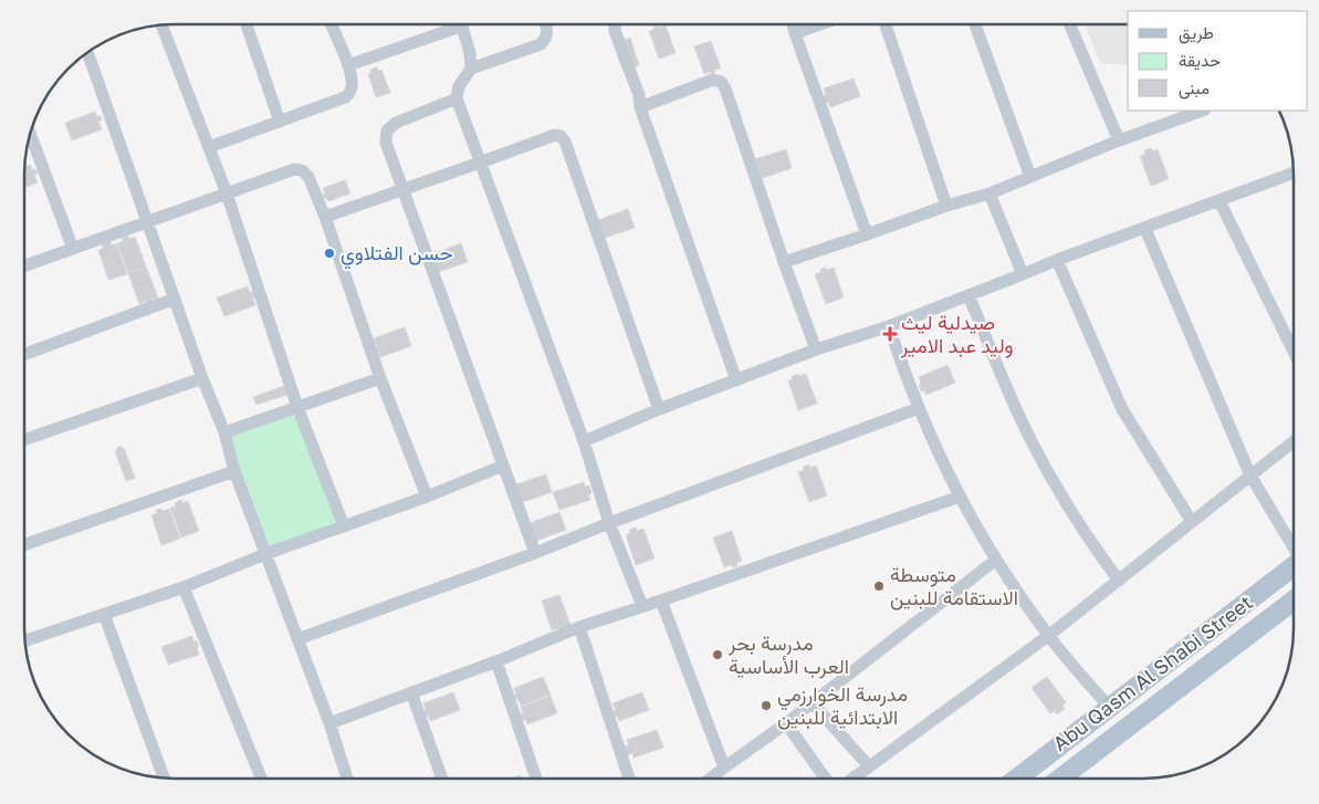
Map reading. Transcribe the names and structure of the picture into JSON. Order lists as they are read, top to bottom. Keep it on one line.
{"streets":{"main road":["Abu Qasm Al Shabi Street"]},"places":{"other":["حسن الفتلاوي","متوسطة الاستقامة للبنين","مدرسة بحر العرب الأساسية","مدرسة الخوارزمي الابتدائية للبنين"],"health":["صيدلية ليث وليد عبد الامير"]},"legend":["طريق","حديقة","مبنى"]}
